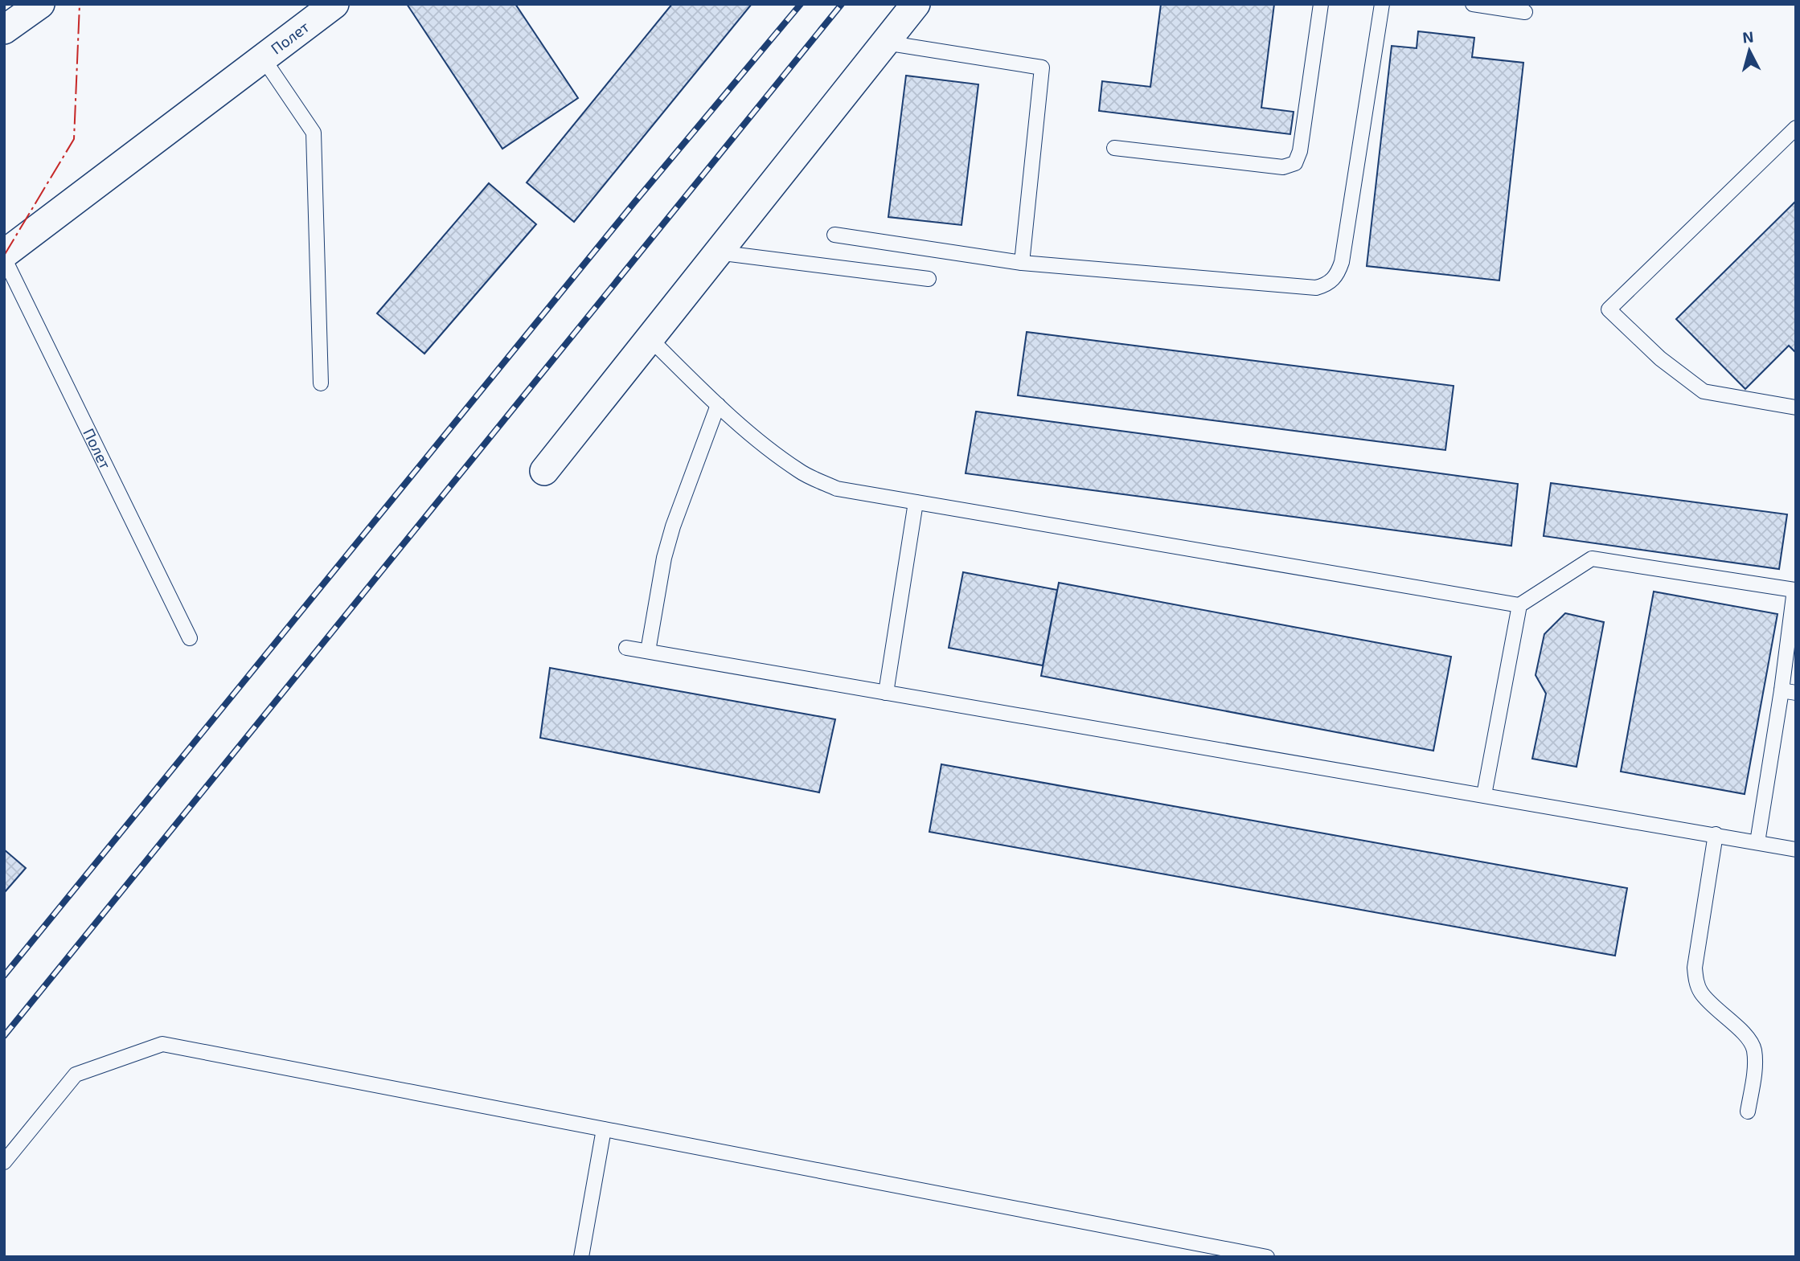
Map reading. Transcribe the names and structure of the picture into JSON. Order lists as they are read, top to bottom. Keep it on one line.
{"streets":{"street":["Полет"]},"north":"top"}
